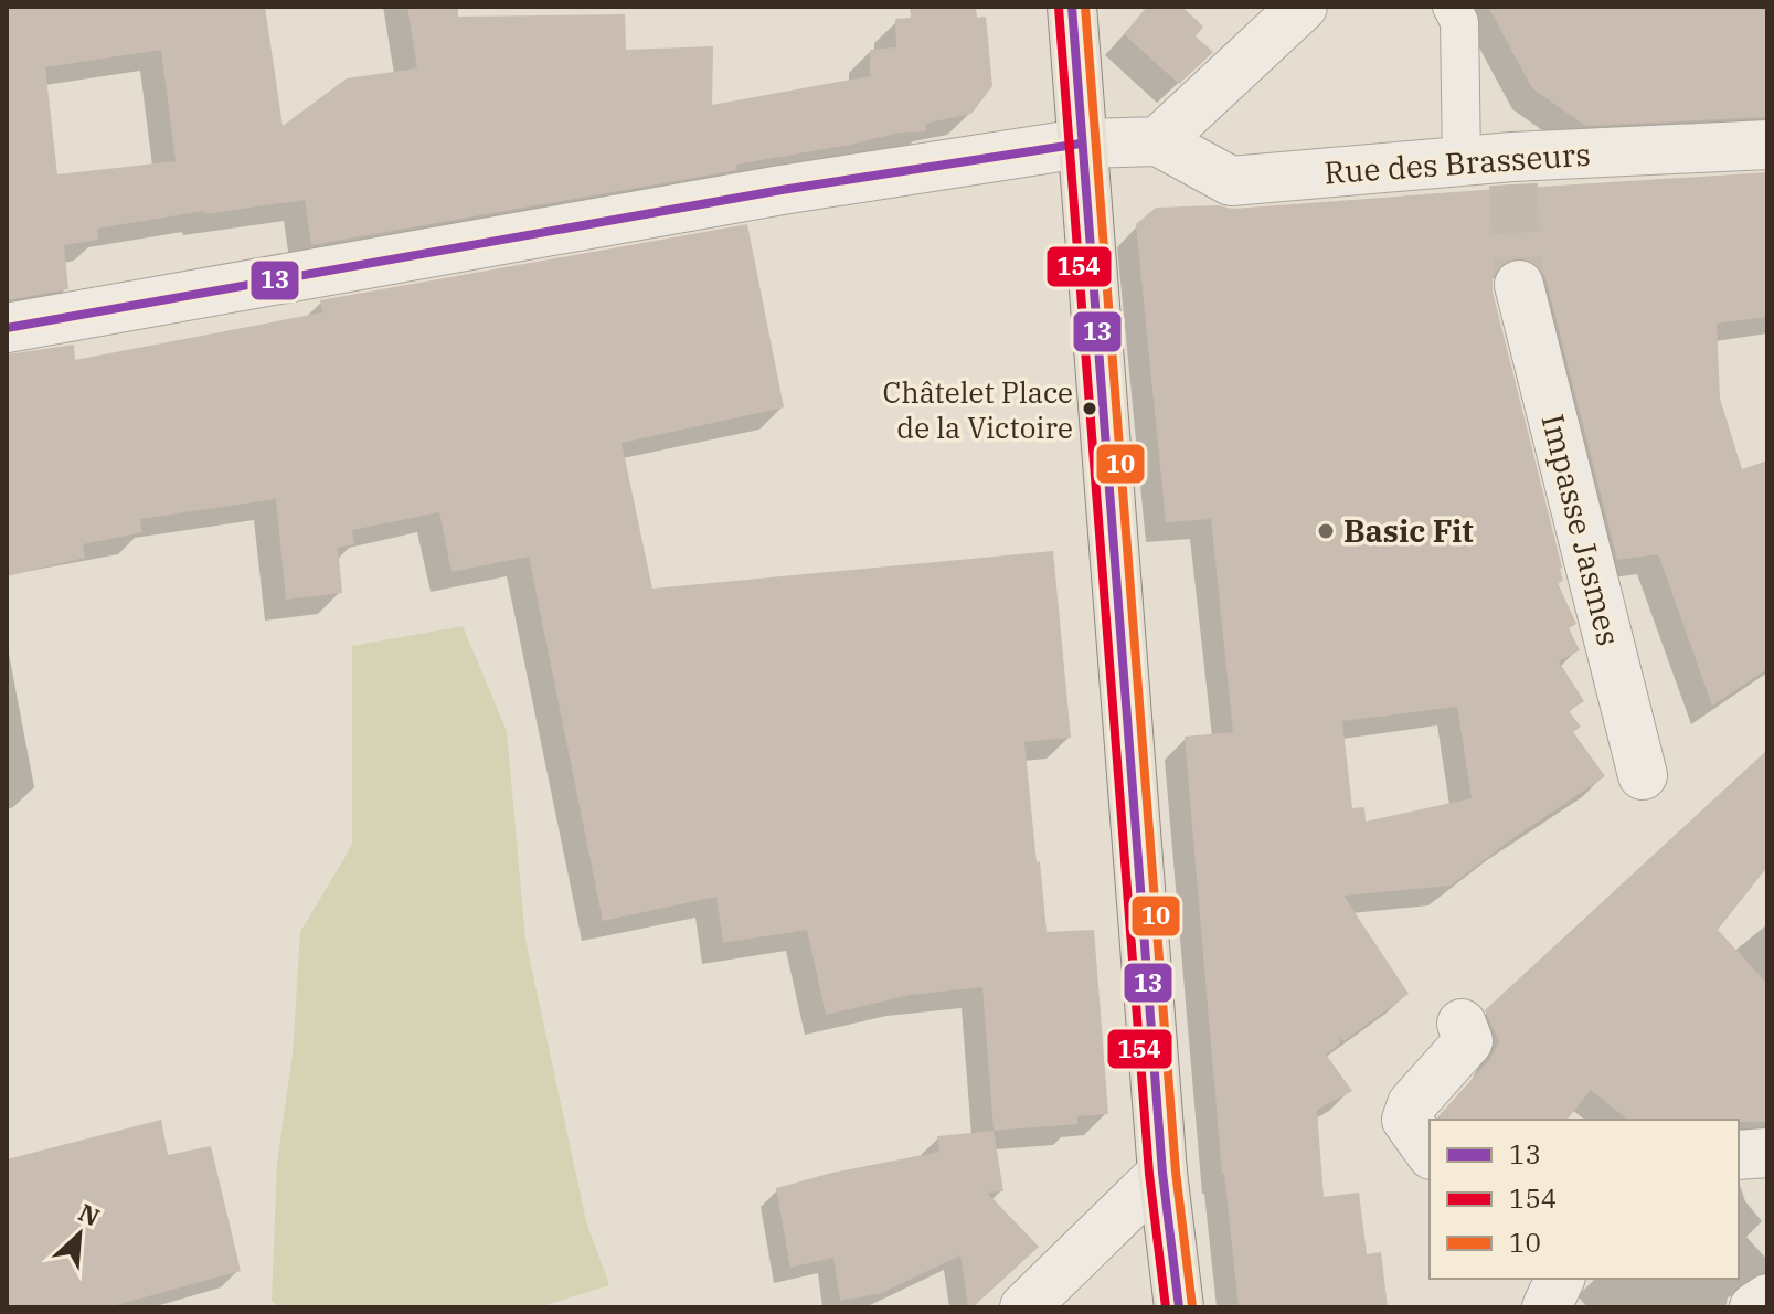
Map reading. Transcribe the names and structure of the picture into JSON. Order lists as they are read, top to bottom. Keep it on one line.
{"streets":{"street":["Rue des Brasseurs","Impasse Jasmes"]},"places":["Châtelet Place de la Victoire","Basic Fit"],"lines":["transit line 13","transit line 10","transit line 154"],"legend":["13","154","10"],"north":"top right"}
